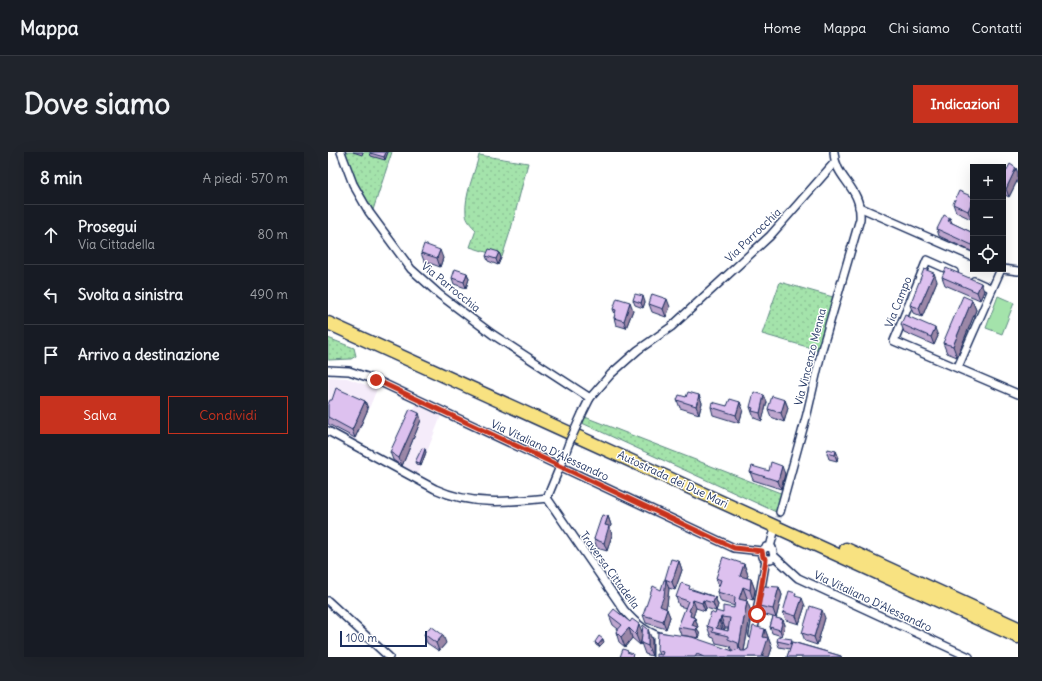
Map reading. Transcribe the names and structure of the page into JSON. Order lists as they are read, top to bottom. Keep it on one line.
{"streets":{"highway":["Autostrada dei Due Mari"],"street":["Via Parrocchia","Via Campo","Via Vincenzo Menna","Via Vitaliano D'Alessandro","Traversa Cittadella"]},"crossings":[["Via Parrocchia","Traversa Cittadella"]],"scale_bar":"100 m","page":{"header":"Mappa","nav":["Home","Mappa","Chi siamo","Contatti"],"buttons":["Indicazioni",["Salva","Condividi"]],"title":"Dove siamo","heading":["8 min","A piedi · 570 m"],"map_buttons":["+","−"],"list":[["Prosegui","Via Cittadella","80 m"],["Svolta a sinistra","490 m"],"Arrivo a destinazione"],"scale":"100 m"}}
